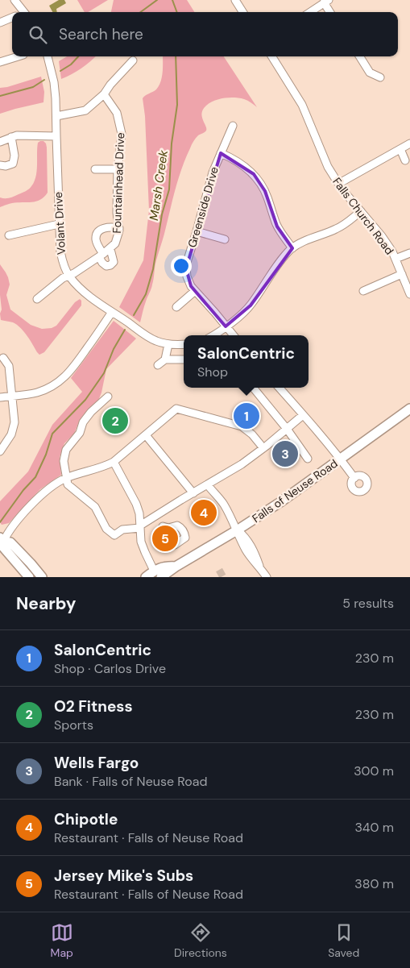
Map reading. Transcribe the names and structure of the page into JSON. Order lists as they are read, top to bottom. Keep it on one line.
{"streets":{"main road":["Falls of Neuse Road"],"street":["Fountainhead Drive","Greenside Drive","Falls Church Road","Volant Drive"]},"crossings":[["Fountainhead Drive","Volant Drive"]],"water":["Marsh Creek"],"page":{"search":"Search here","popup":["SalonCentric","Shop"],"pins":["1","2","3","4","5"],"heading":["Nearby","5 results"],"list":[{"mark":"1","name":"SalonCentric","note":"Shop · Carlos Drive","value":"230 m"},{"mark":"2","name":"O2 Fitness","note":"Sports","value":"230 m"},{"mark":"3","name":"Wells Fargo","note":"Bank · Falls of Neuse Road","value":"300 m"},{"mark":"4","name":"Chipotle","note":"Restaurant · Falls of Neuse Road","value":"340 m"},{"mark":"5","name":"Jersey Mike's Subs","note":"Restaurant · Falls of Neuse Road","value":"380 m"}],"nav":["Map","Directions","Saved"]}}
